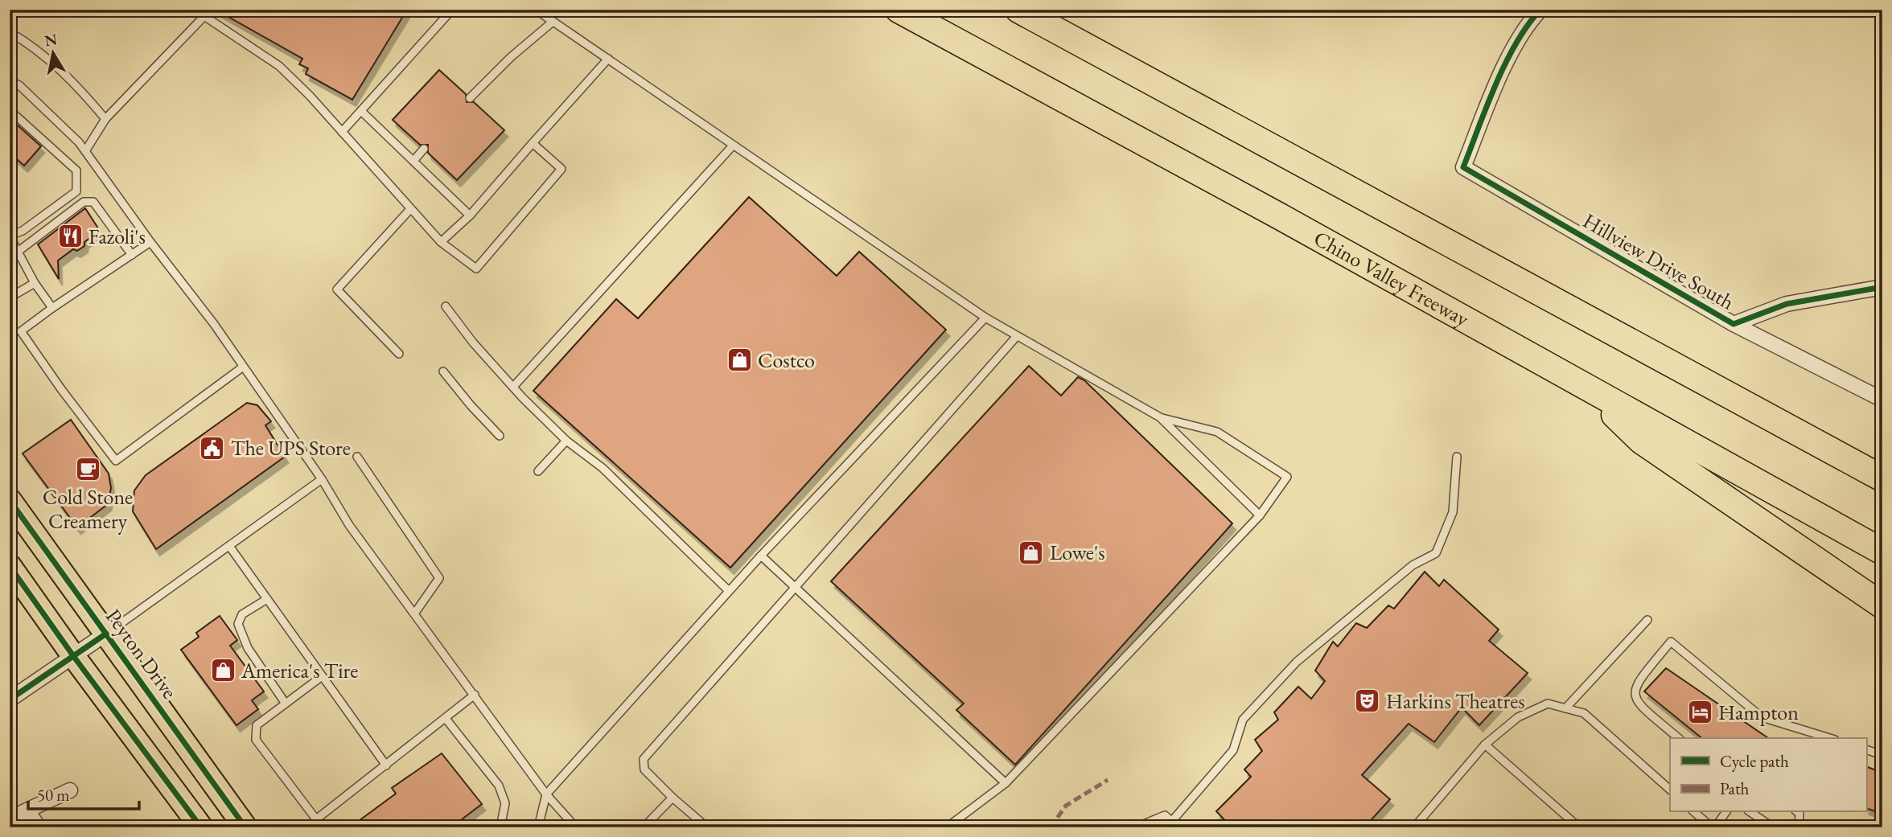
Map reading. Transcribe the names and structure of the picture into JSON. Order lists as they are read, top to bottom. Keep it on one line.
{"streets":{"highway":["Chino Valley Freeway"],"main road":["Peyton Drive"],"street":["Hillview Drive South"]},"places":{"restaurant":["Fazoli's"],"shop":["Costco","Lowe's","America's Tire"],"public building":["The UPS Store"],"cafe":["Cold Stone Creamery"],"theatre":["Harkins Theatres"],"hotel":["Hampton"]},"legend":["Cycle path","Path"],"scale_bar":"50 m","north":"top"}
